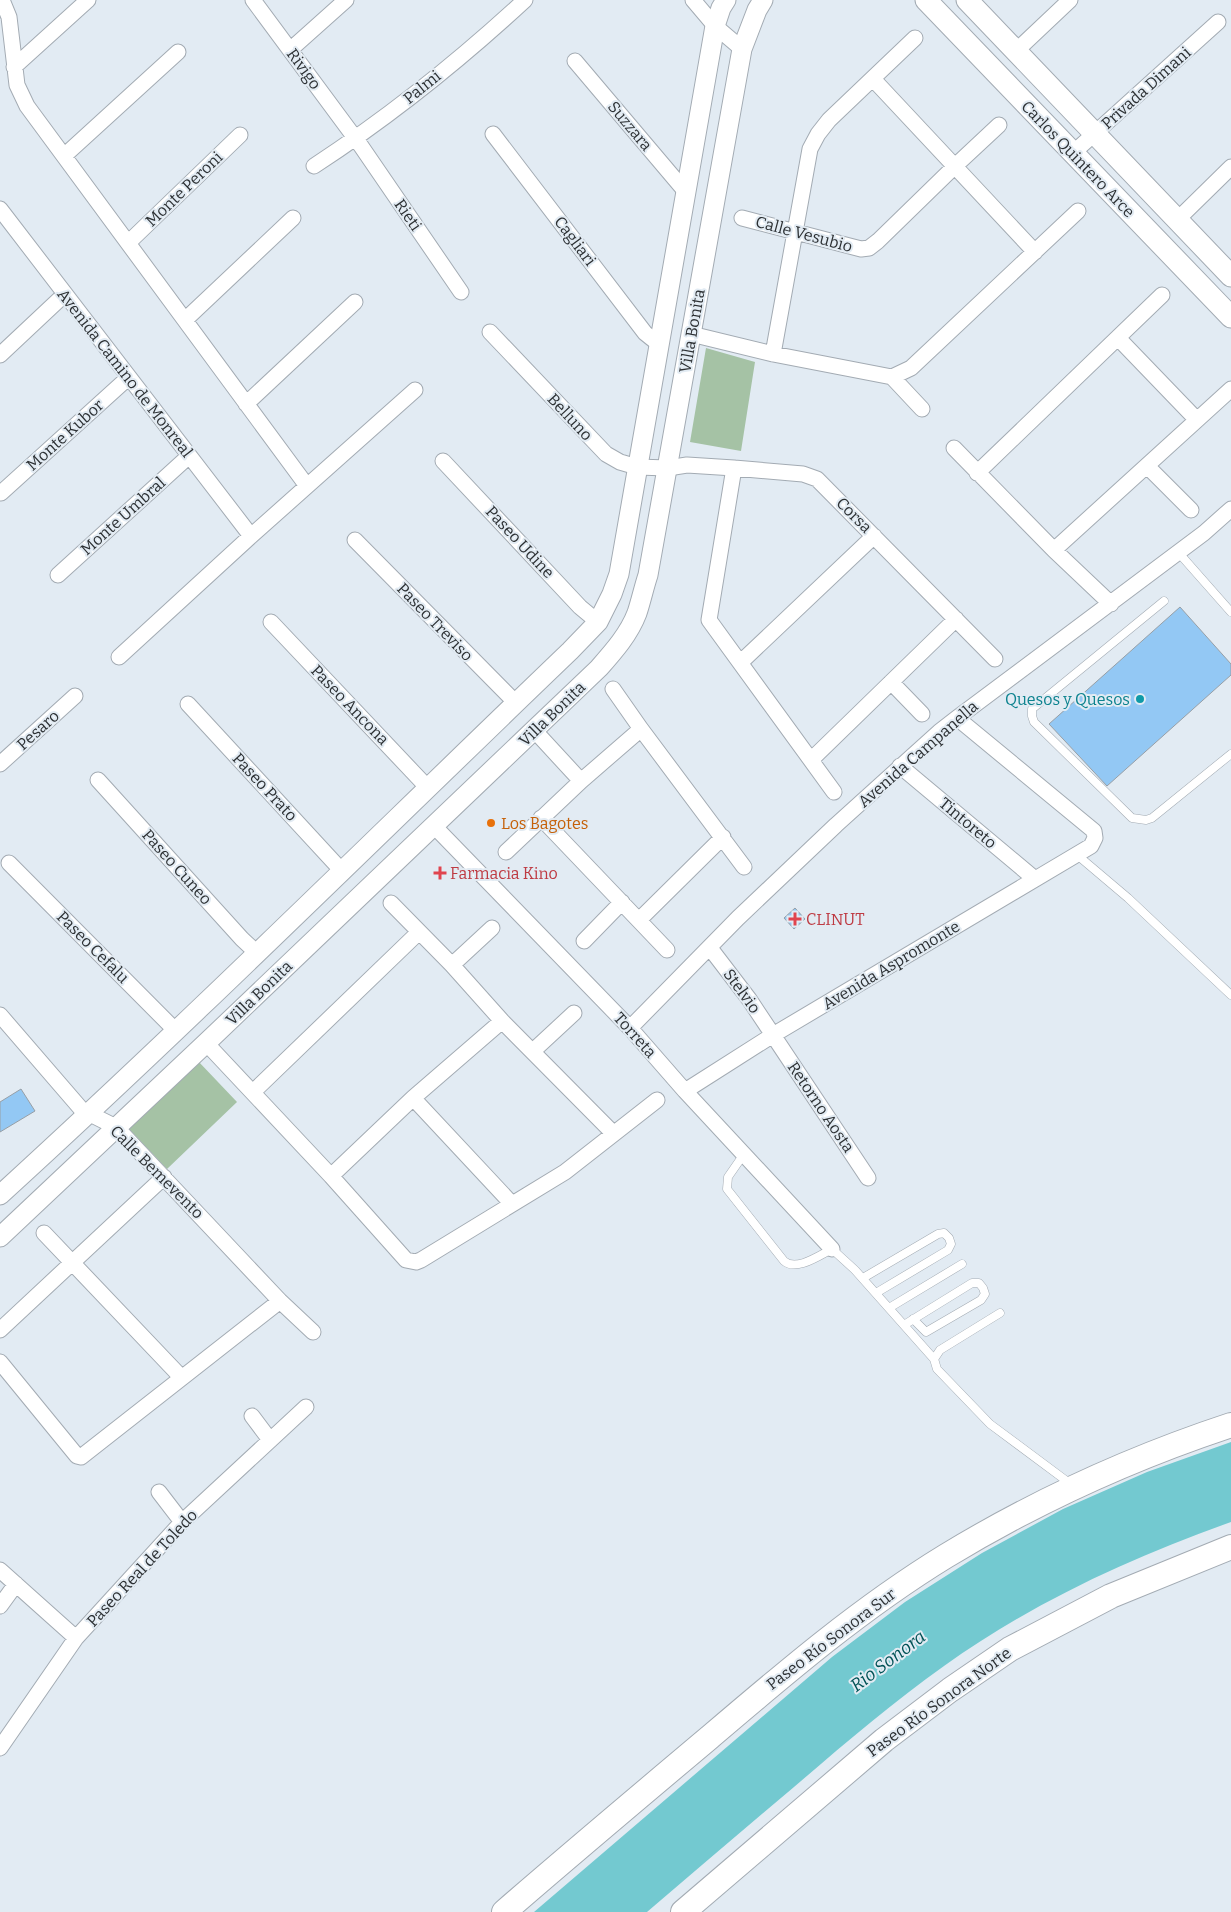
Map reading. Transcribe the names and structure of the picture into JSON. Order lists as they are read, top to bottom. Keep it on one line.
{"streets":{"main road":["Carlos Quintero Arce","Paseo Río Sonora Sur","Paseo Río Sonora Norte"],"street":["Rivigo","Palmi","Privada Dimani","Suzzara","Monte Peroni","Rieti","Calle Vesubio","Cagliari","Villa Bonita","Avenida Camino de Monreal","Belluno","Monte Kubor","Corsa","Monte Umbral","Paseo Udine","Paseo Treviso","Paseo Ancona","Pesaro","Avenida Campanella","Paseo Prato","Tintoreto","Paseo Cuneo","Paseo Cefalu","Avenida Aspromonte","Stelvio","Torreta","Retorno Aosta","Calle Bemevento","Paseo Real de Toledo"]},"crossings":[["Rivigo","Palmi"],["Rivigo","Rieti"],["Palmi","Rieti"],["Privada Dimani","Carlos Quintero Arce"],["Suzzara","Villa Bonita"],["Cagliari","Villa Bonita"],["Villa Bonita","Belluno"],["Villa Bonita","Corsa"],["Villa Bonita","Paseo Udine"],["Villa Bonita","Paseo Treviso"],["Villa Bonita","Paseo Ancona"],["Villa Bonita","Paseo Prato"],["Villa Bonita","Paseo Cuneo"],["Villa Bonita","Paseo Cefalu"],["Villa Bonita","Torreta"],["Villa Bonita","Calle Bemevento"],["Avenida Camino de Monreal","Monte Kubor"],["Avenida Camino de Monreal","Monte Umbral"],["Belluno","Corsa"],["Avenida Campanella","Tintoreto"],["Avenida Campanella","Avenida Aspromonte"],["Avenida Campanella","Stelvio"],["Avenida Campanella","Torreta"],["Tintoreto","Avenida Aspromonte"],["Avenida Aspromonte","Stelvio"],["Avenida Aspromonte","Torreta"],["Avenida Aspromonte","Retorno Aosta"],["Stelvio","Retorno Aosta"]],"water":["Rio Sonora"],"places":{"other":["Quesos y Quesos","Los Bagotes"],"health":["Farmacia Kino","CLINUT"]}}
